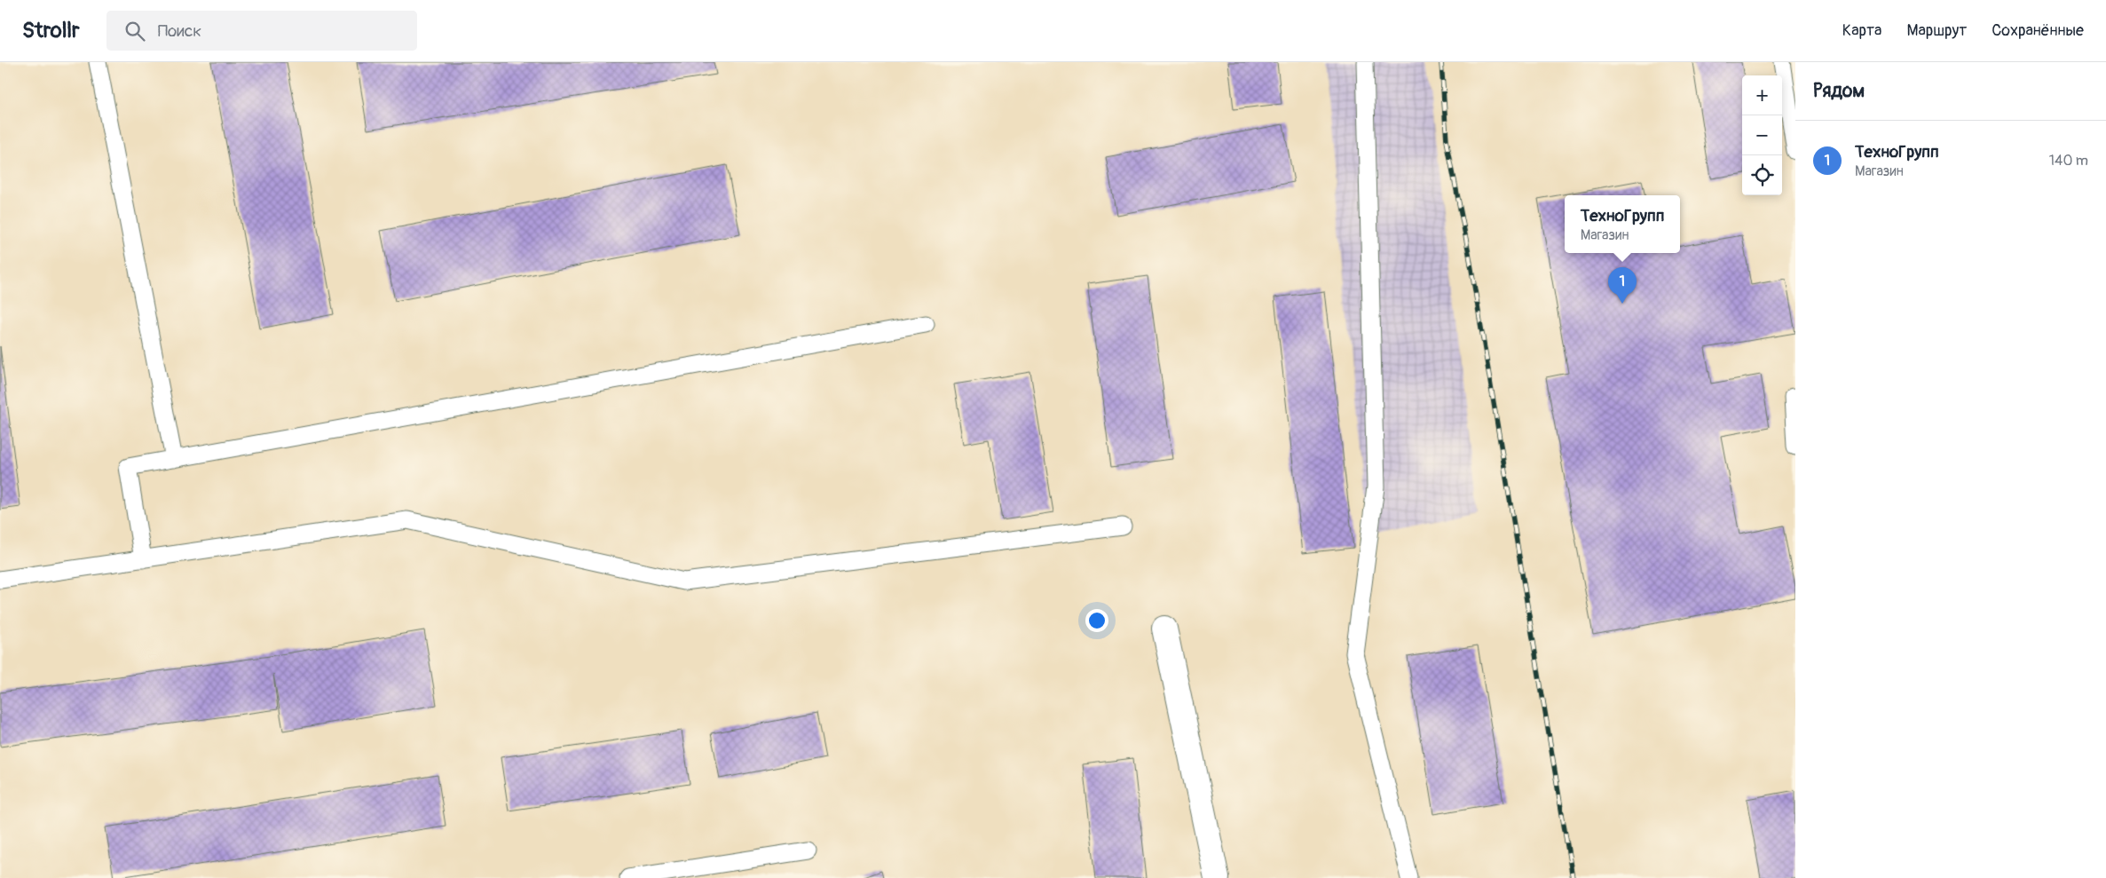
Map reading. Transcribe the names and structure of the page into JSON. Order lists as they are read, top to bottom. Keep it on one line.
{"page":{"header":"Strollr","search":"Поиск","nav":["Карта","Маршрут","Сохранённые"],"heading":"Рядом","map_buttons":["+","−"],"list":[{"mark":"1","name":"ТехноГрупп","note":"Магазин","value":"140 m"}],"popup":["ТехноГрупп","Магазин"],"pins":"1"}}
